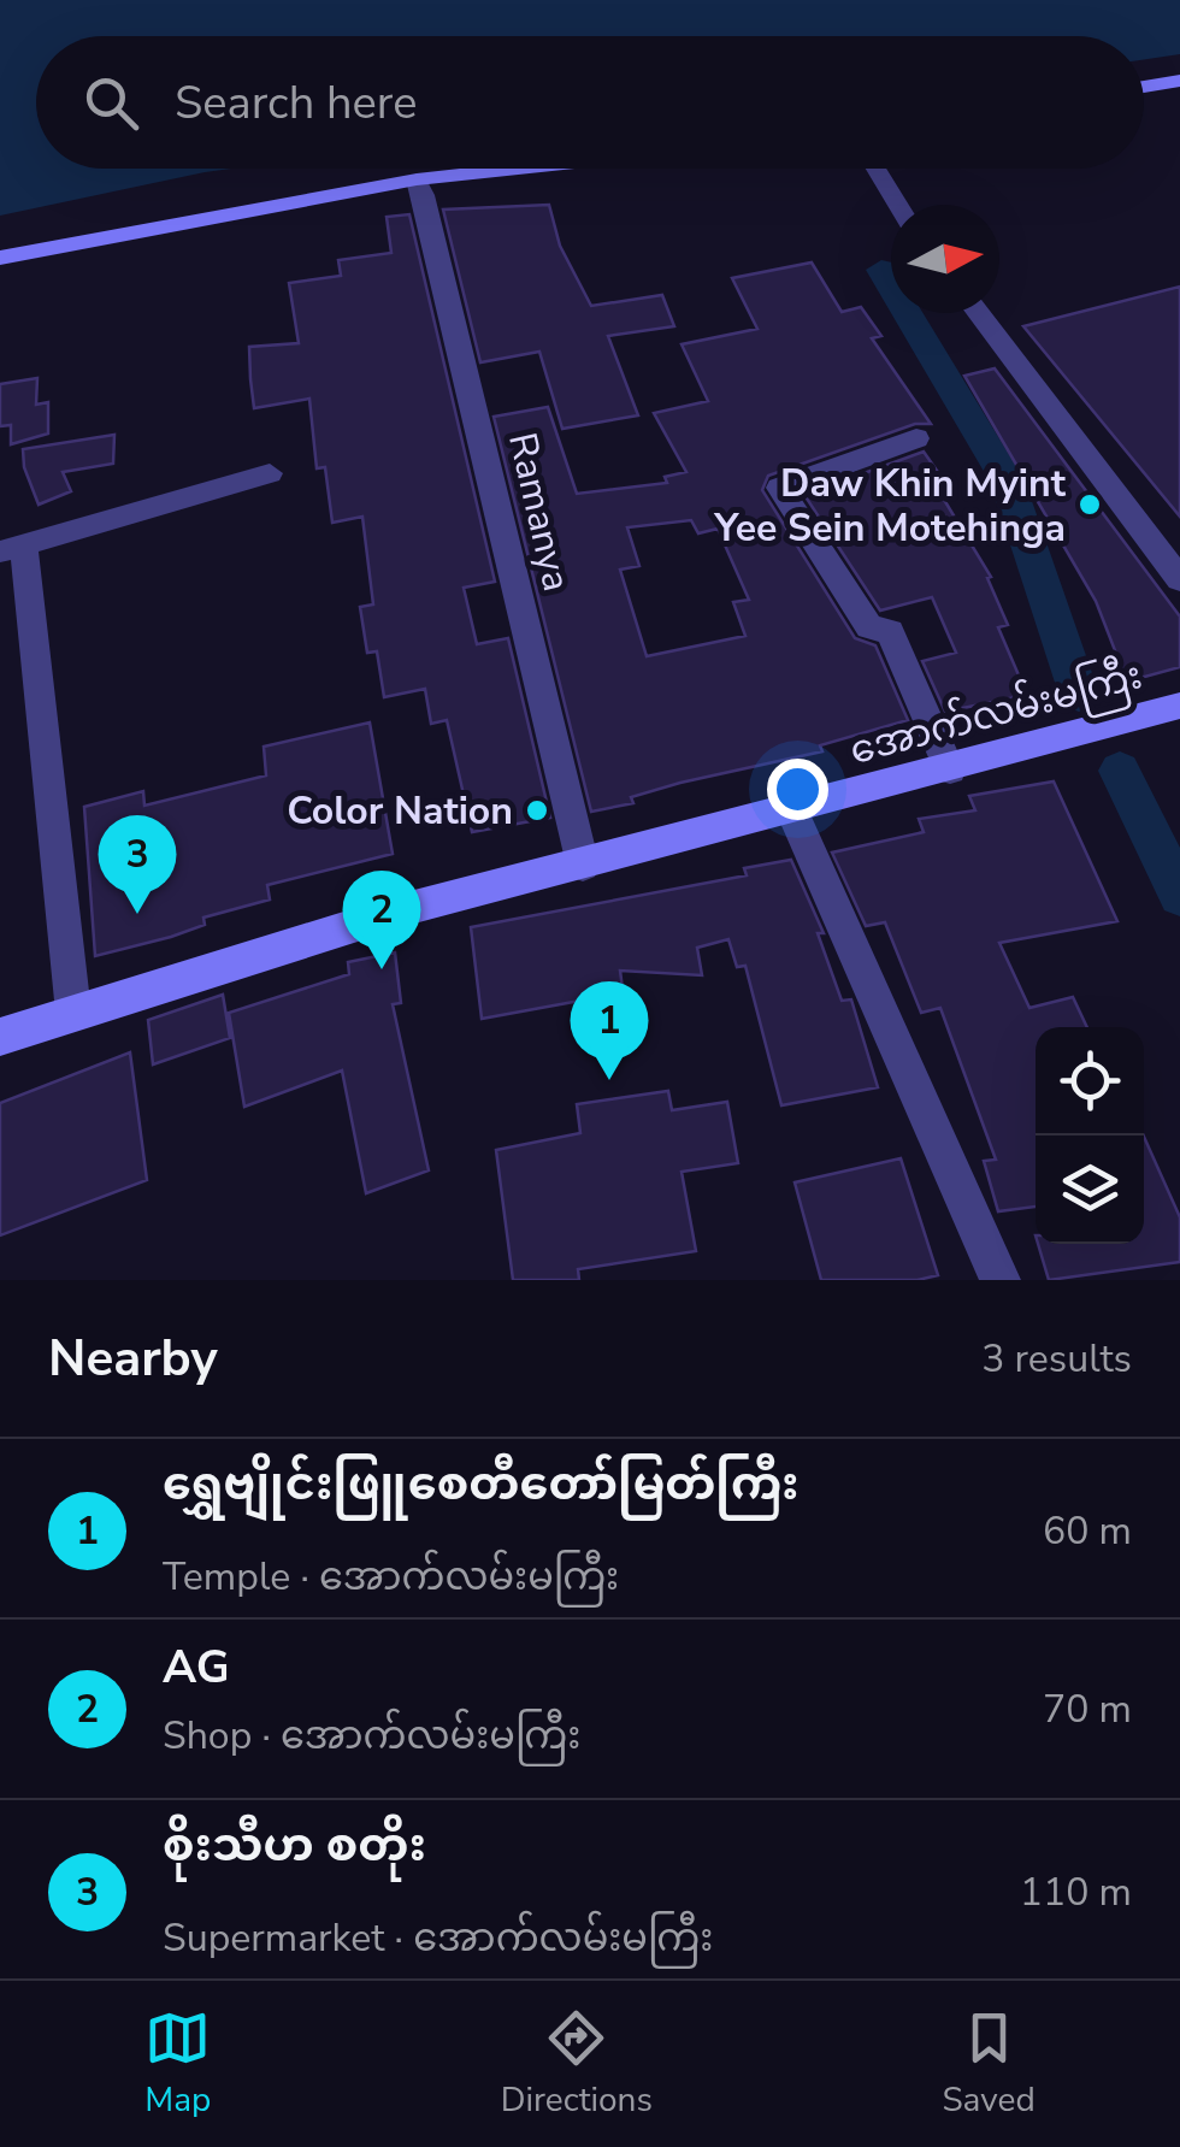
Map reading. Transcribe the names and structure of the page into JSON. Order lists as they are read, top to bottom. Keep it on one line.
{"streets":{"main road":["အောက်လမ်းမကြီး"],"street":["Ramanya"]},"crossings":[["Ramanya","အောက်လမ်းမကြီး"]],"places":["Daw Khin Myint Yee Sein Motehinga","Color Nation"],"north":"right","page":{"search":"Search here","pins":["3","2","1"],"heading":["Nearby","3 results"],"list":[{"mark":"1","name":"ရွှေဗျိုင်းဖြူစေတီတော်မြတ်ကြီး","note":"Temple · အောက်လမ်းမကြီး","value":"60 m"},{"mark":"2","name":"AG","note":"Shop · အောက်လမ်းမကြီး","value":"70 m"},{"mark":"3","name":"စိုးသီဟ စတိုး","note":"Supermarket · အောက်လမ်းမကြီး","value":"110 m"}],"nav":["Map","Directions","Saved"]}}
